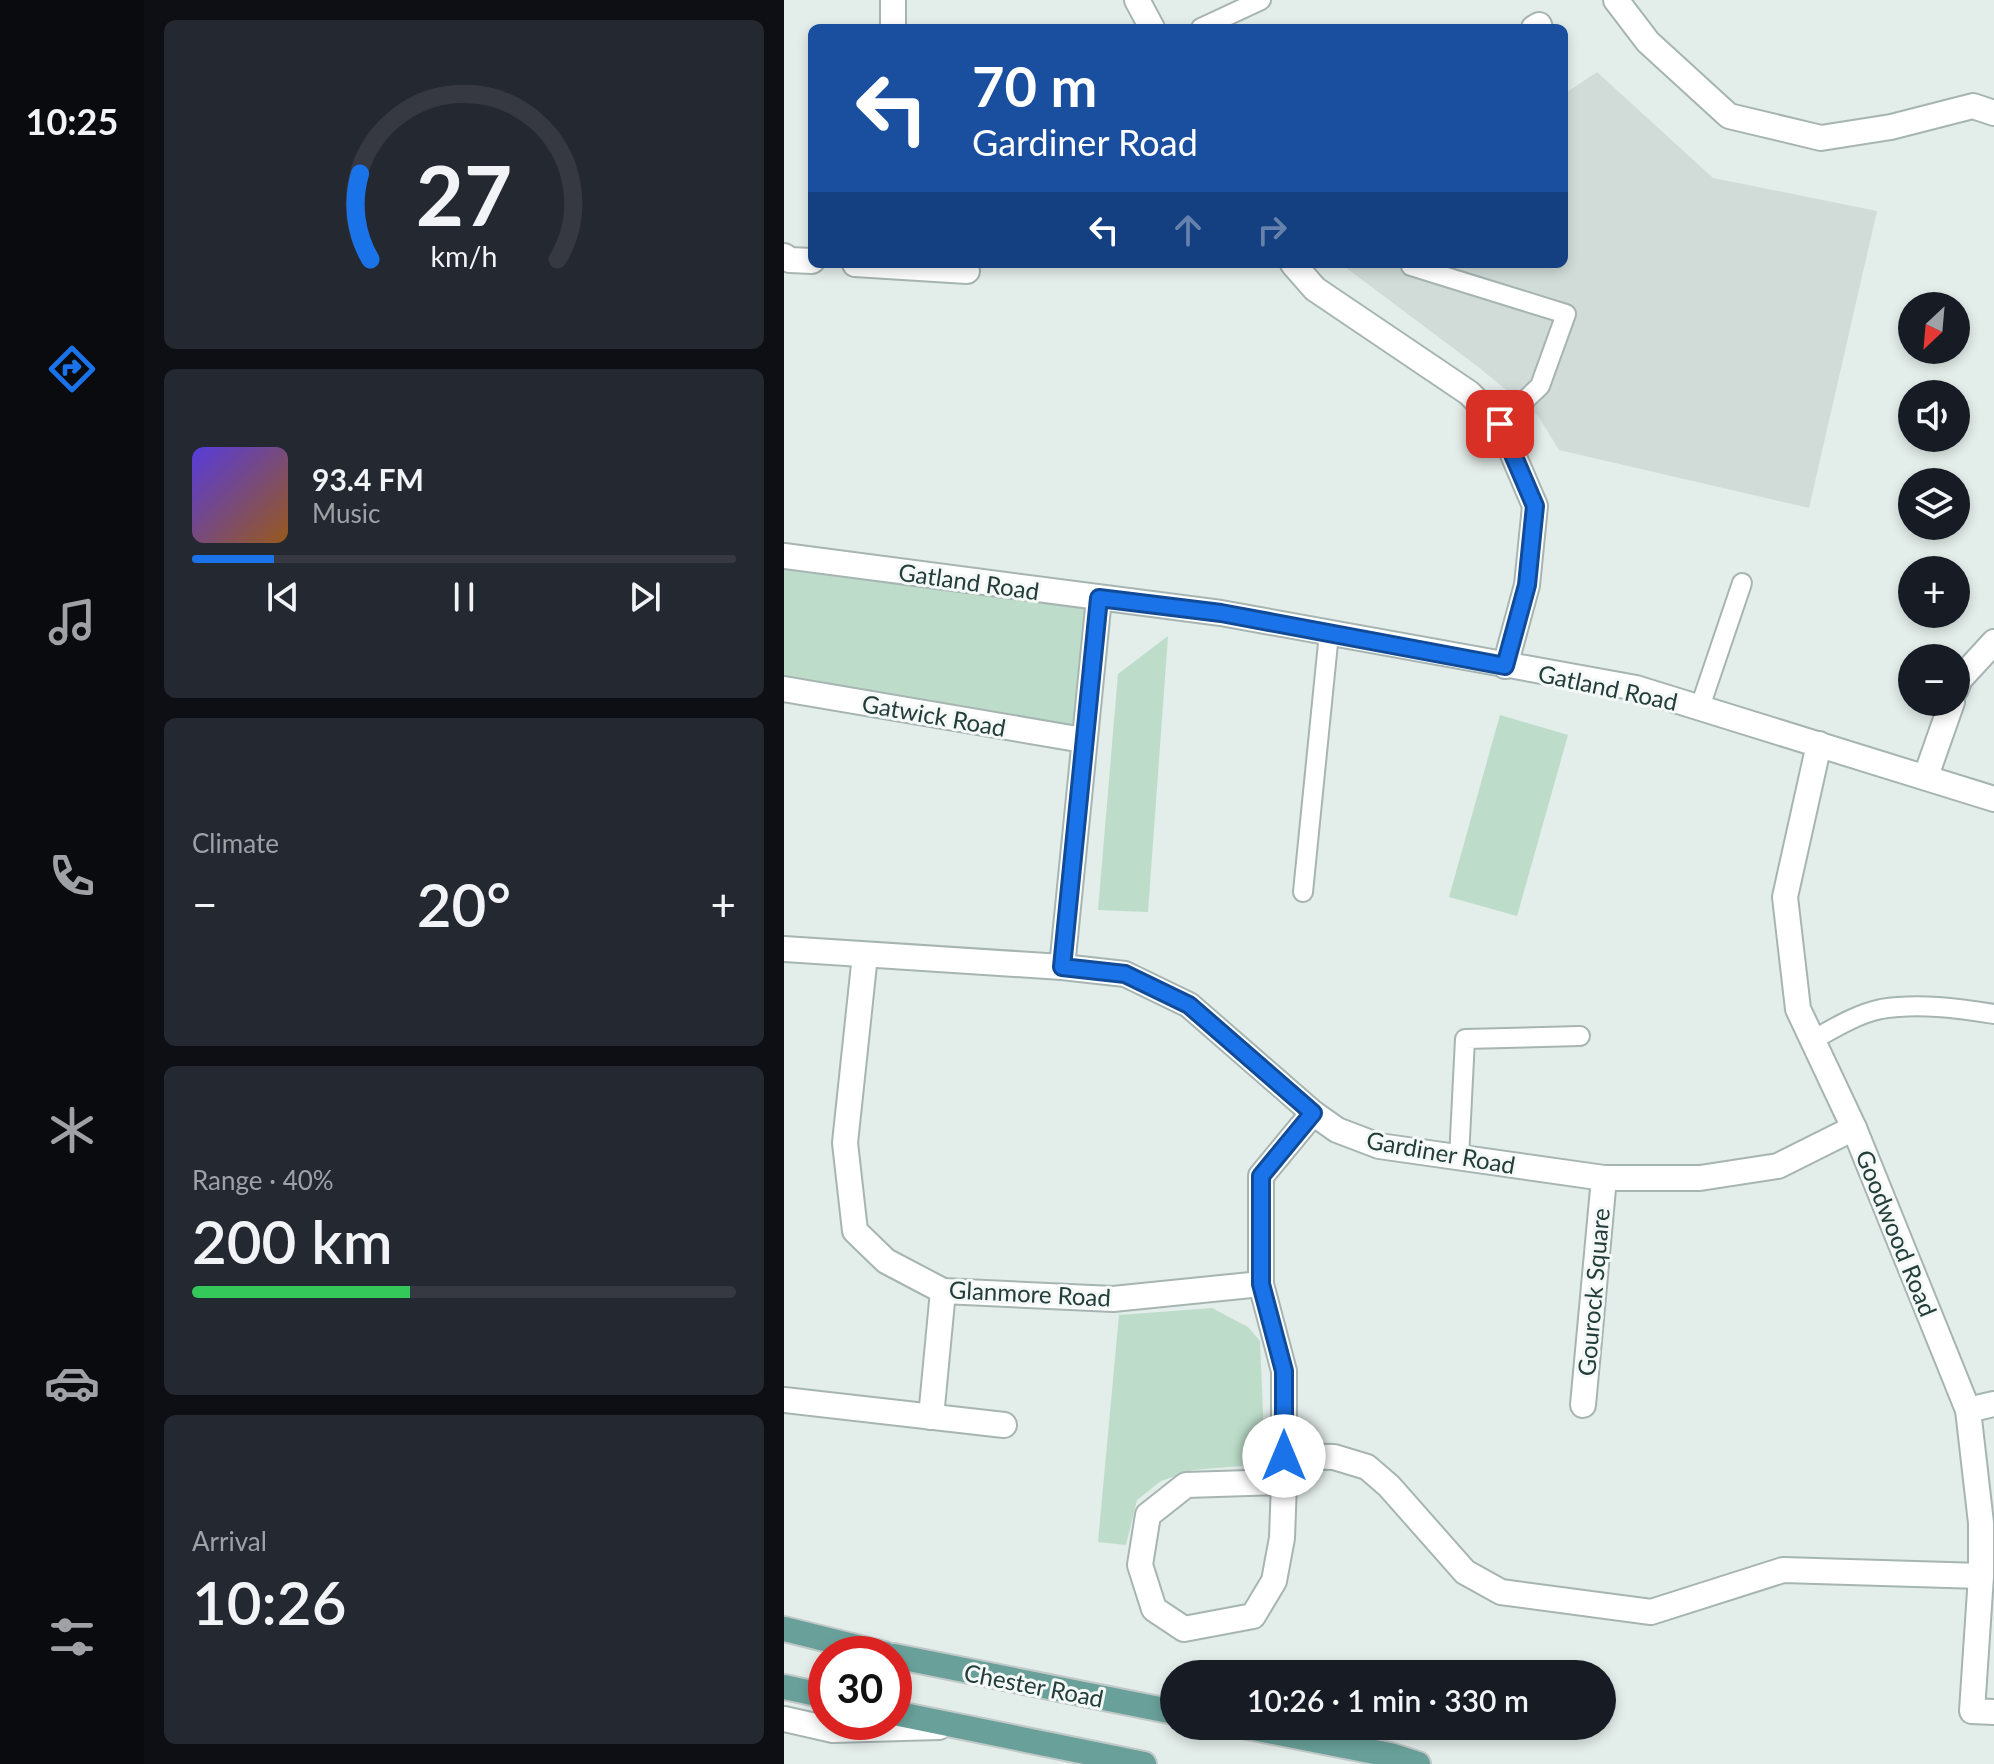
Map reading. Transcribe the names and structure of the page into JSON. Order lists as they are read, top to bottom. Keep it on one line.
{"streets":{"main road":["Chester Road"],"street":["Gatland Road","Gatwick Road","Gardiner Road","Goodwood Road","Gourock Square","Glanmore Road"]},"crossings":[["Gatland Road","Goodwood Road"],["Gardiner Road","Goodwood Road"],["Gardiner Road","Gourock Square"],["Gardiner Road","Glanmore Road"]],"north":"bottom left","page":{"tabs":"10:25","turn":["70 m","Gardiner Road"],"map_buttons":["+","−"],"song":["93.4 FM","Music"],"tile":["Climate",["Range · 40%","200 km"],["Arrival","10:26"]],"heat":["−","20°","+"],"limit":"30","trip":"10:26 · 1 min · 330 m","gauge":["27","km/h"]}}
